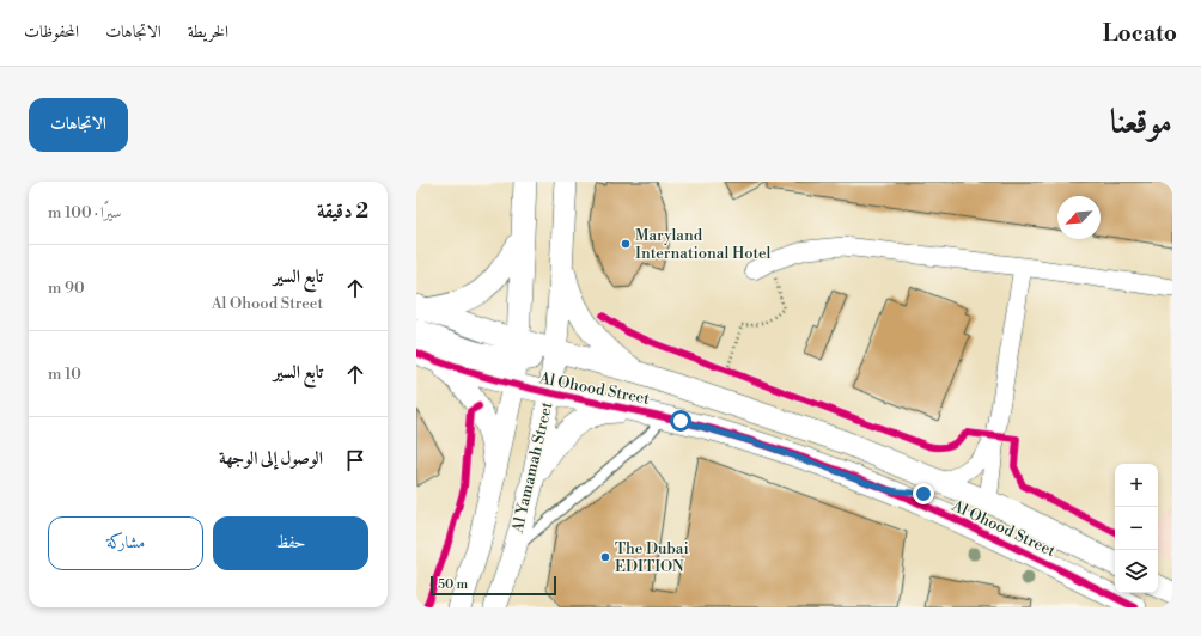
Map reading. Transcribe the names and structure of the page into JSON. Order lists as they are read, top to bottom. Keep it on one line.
{"streets":{"street":["Al Ohood Street","Al Yamamah Street"]},"crossings":[["Al Ohood Street","Al Yamamah Street"]],"places":["Maryland International Hotel","The Dubai EDITION"],"scale_bar":"50 m","north":"bottom left","page":{"header":"Locato","nav":["الخريطة","الاتجاهات","المحفوظات"],"title":"موقعنا","buttons":["الاتجاهات",["حفظ","مشاركة"]],"heading":["2 دقيقة","سيرًا · 100 m"],"list":[["تابع السير","Al Ohood Street","90 m"],["تابع السير","10 m"],"الوصول إلى الوجهة"],"map_buttons":["+","−"],"scale":"50 m"}}
